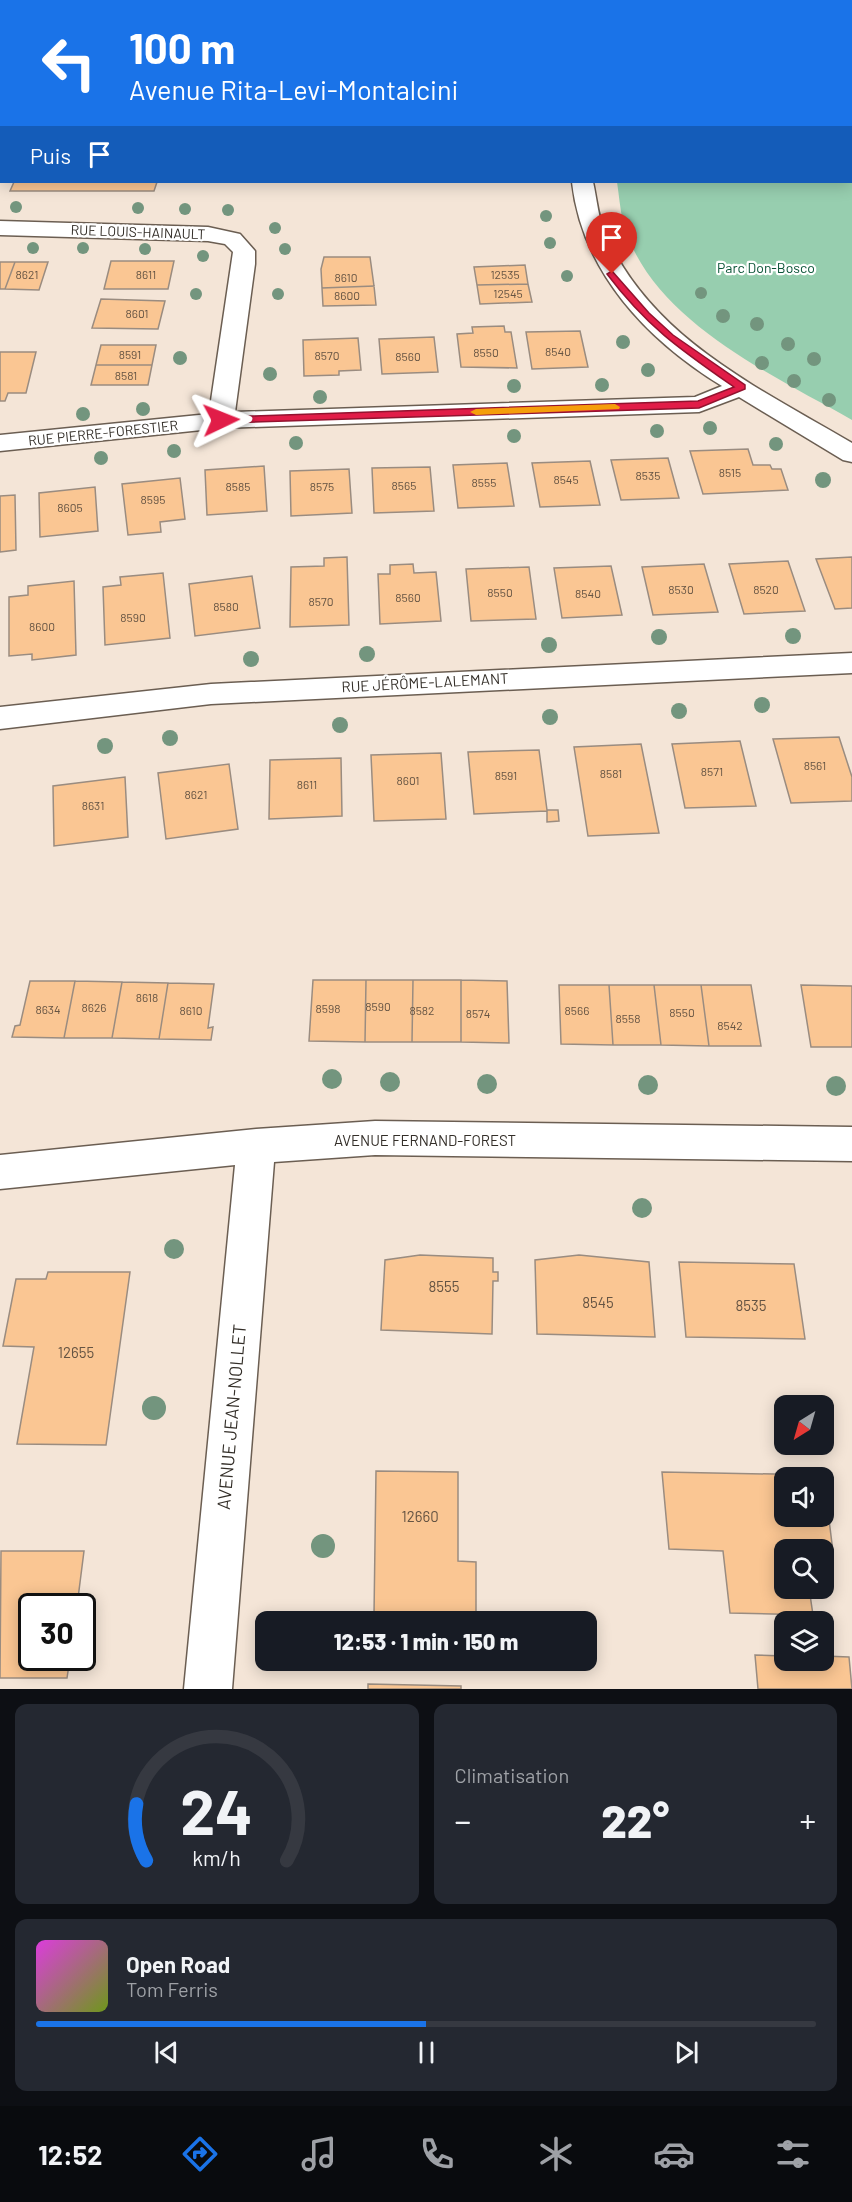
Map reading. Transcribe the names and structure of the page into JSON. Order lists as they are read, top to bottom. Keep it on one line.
{"streets":{"street":["RUE LOUIS-HAINAULT","RUE PIERRE-FORESTIER","RUE JÉRÔME-LALEMANT","AVENUE FERNAND-FOREST","AVENUE JEAN-NOLLET"]},"crossings":[["RUE LOUIS-HAINAULT","RUE PIERRE-FORESTIER"],["AVENUE FERNAND-FOREST","AVENUE JEAN-NOLLET"]],"parks":["Parc Don-Bosco"],"house_numbers":["8621","8611","12535","8610","12545","8600","8601","8540","8550","8591","8570","8560","8581","8515","8535","8545","8555","8565","8585","8575","8595","8605","8530","8520","8550","8540","8560","8570","8580","8590","8600","8561","8571","8581","8591","8601","8611","8621","8631","8618","8590","8626","8598","8634","8610","8582","8566","8550","8574","8558","8542","8555","8545","8535","12655","12660"],"north":"bottom left","page":{"turn":["100 m","Avenue Rita-Levi-Montalcini"],"then":"Puis","limit":"30","trip":"12:53 · 1 min · 150 m","tile":"Climatisation","heat":["−","22°","+"],"song":["Open Road","Tom Ferris"],"tabs":"12:52","gauge":["24","km/h"]}}
